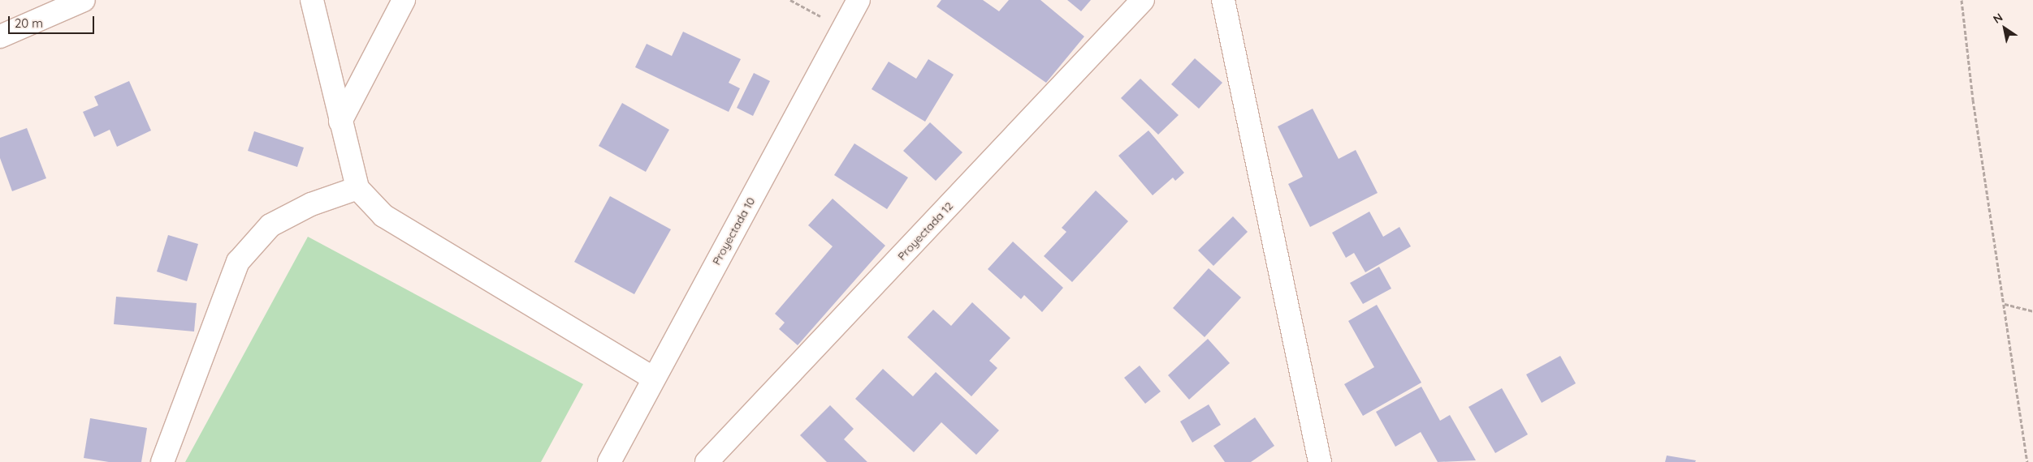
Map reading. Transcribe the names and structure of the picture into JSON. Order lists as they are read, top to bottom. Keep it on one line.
{"streets":{"street":["Proyectada 10","Proyectada 12"]},"scale_bar":"20 m","north":"top left"}
